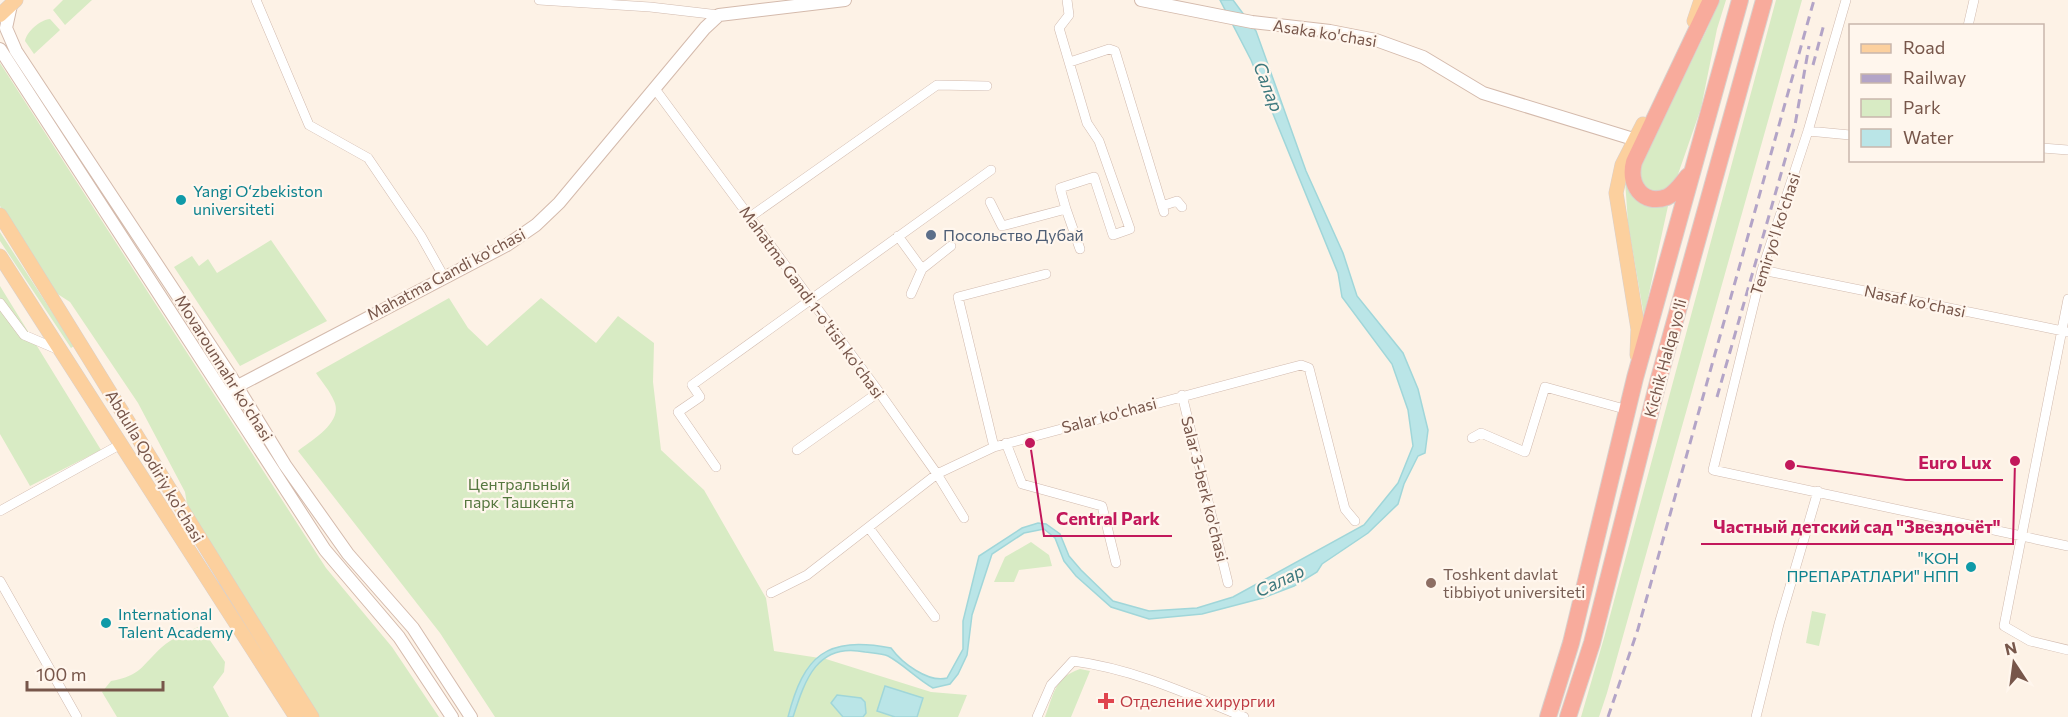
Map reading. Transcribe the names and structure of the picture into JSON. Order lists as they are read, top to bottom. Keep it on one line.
{"streets":{"highway":["Kichik Halqa yo'li"],"main road":["Abdulla Qodiriy ko'chasi"],"street":["Asaka ko'chasi","Temiryo'l ko'chasi","Mahatma Gandi ko'chasi","Nasaf ko'chasi","Mahatma Gandi 1-o'tish ko'chasi","Movarounnahr ko'chasi","Salar ko'chasi","Salar 3-berk ko'chasi"]},"crossings":[["Temiryo'l ko'chasi","Nasaf ko'chasi"],["Mahatma Gandi ko'chasi","Mahatma Gandi 1-o'tish ko'chasi"],["Mahatma Gandi ko'chasi","Movarounnahr ko'chasi"],["Mahatma Gandi 1-o'tish ko'chasi","Salar ko'chasi"],["Salar ko'chasi","Salar 3-berk ko'chasi"]],"water":["Салар"],"parks":["Центральный парк Ташкента"],"places":{"other":["Yangi Oʻzbekiston universiteti","Посольство Дубай","Central Park","Частный детский сад \"Звездочёт\"","Euro Lux","\"КОН ПРЕПАРАТЛАРИ\" НПП","Toshkent davlat tibbiyot universiteti","International Talent Academy"],"health":["Отделение хирургии"]},"legend":["Road","Railway","Park","Water"],"scale_bar":"100 m","north":"top"}
